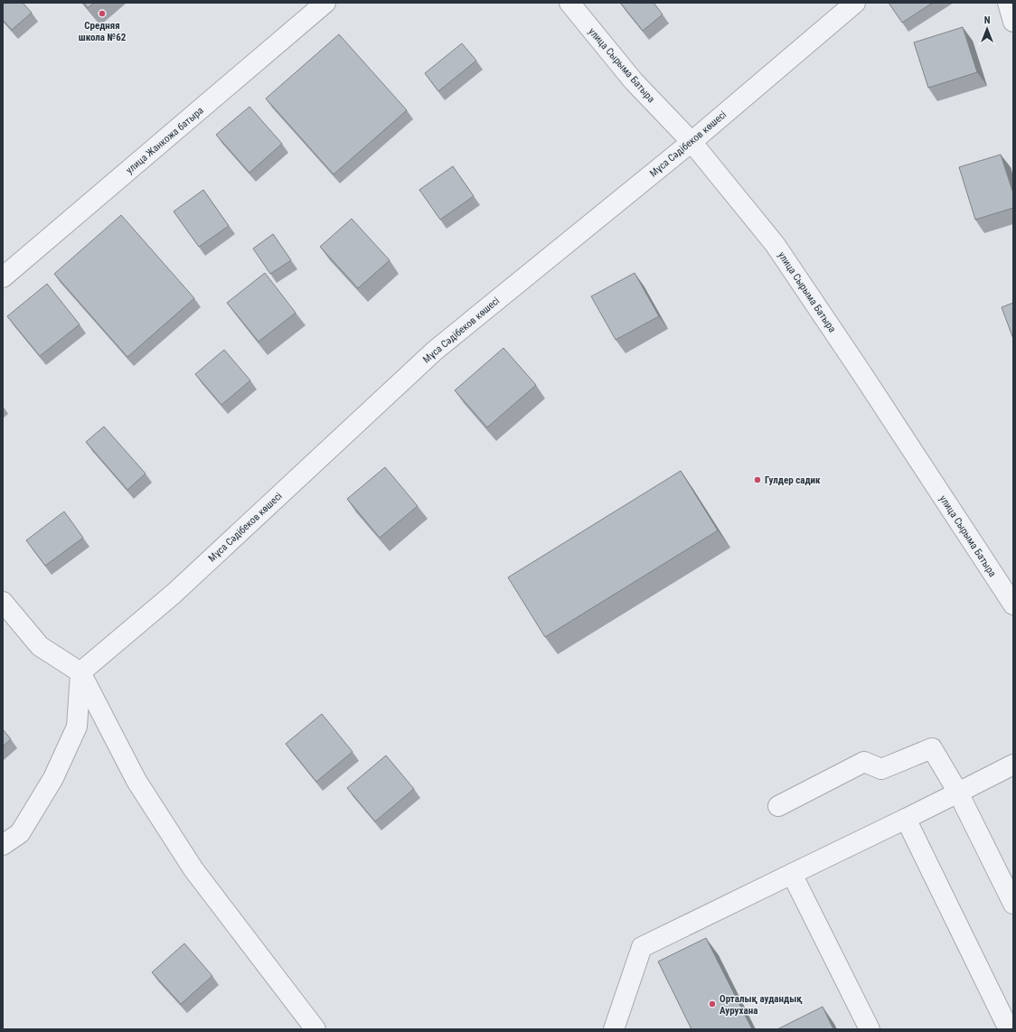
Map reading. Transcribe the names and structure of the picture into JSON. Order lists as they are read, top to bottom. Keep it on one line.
{"streets":{"street":["улица Сырыма Батыра","улица Жанкожа батыра","Мұса Сәдібеков көшесі"]},"crossings":[["улица Сырыма Батыра","Мұса Сәдібеков көшесі"]],"places":["Средняя школа №62","Гулдер садик","Орталық аудандық Аурухана"],"north":"top"}
